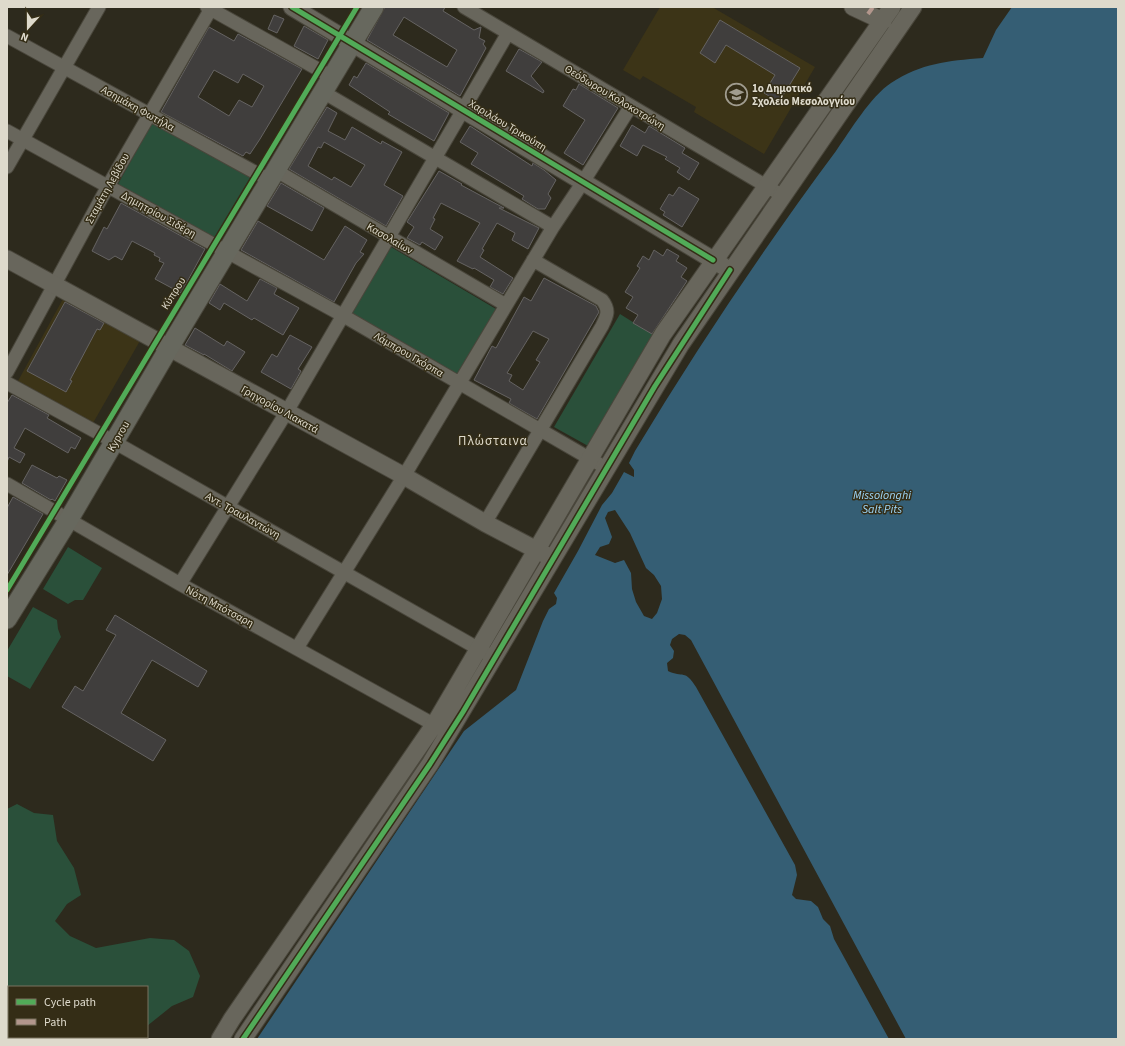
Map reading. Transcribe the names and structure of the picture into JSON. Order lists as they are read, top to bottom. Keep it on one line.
{"streets":{"main road":["Kyprou"],"street":["Θεόδωρου Κολοκοτρώνη","Ασημάκη Φωτήλα","Χαριλάου Τρικούπη","Σταμάτη Λεβίδου","Δημητρίου Σιδέρη","Κασολαίων","Λάμπρου Γκόρπα","Γρηγορίου Λιακατά","Αντ. Τραυλαντώνη","Νότη Μπότσαρη"],"cycle path":["Κύπρου"]},"crossings":[["Ασημάκη Φωτήλα","Σταμάτη Λεβίδου"],["Ασημάκη Φωτήλα","Κασολαίων"],["Σταμάτη Λεβίδου","Δημητρίου Σιδέρη"],["Σταμάτη Λεβίδου","Γρηγορίου Λιακατά"],["Δημητρίου Σιδέρη","Λάμπρου Γκόρπα"],["Δημητρίου Σιδέρη","Kyprou"],["Λάμπρου Γκόρπα","Kyprou"],["Γρηγορίου Λιακατά","Kyprou"],["Kyprou","Αντ. Τραυλαντώνη"],["Kyprou","Νότη Μπότσαρη"]],"districts":["Πλώσταινα"],"water":["Missolonghi Salt Pits"],"places":{"school or university":["1ο Δημοτικό Σχολείο Μεσολογγίου"]},"legend":["Cycle path","Path"],"north":"bottom"}
